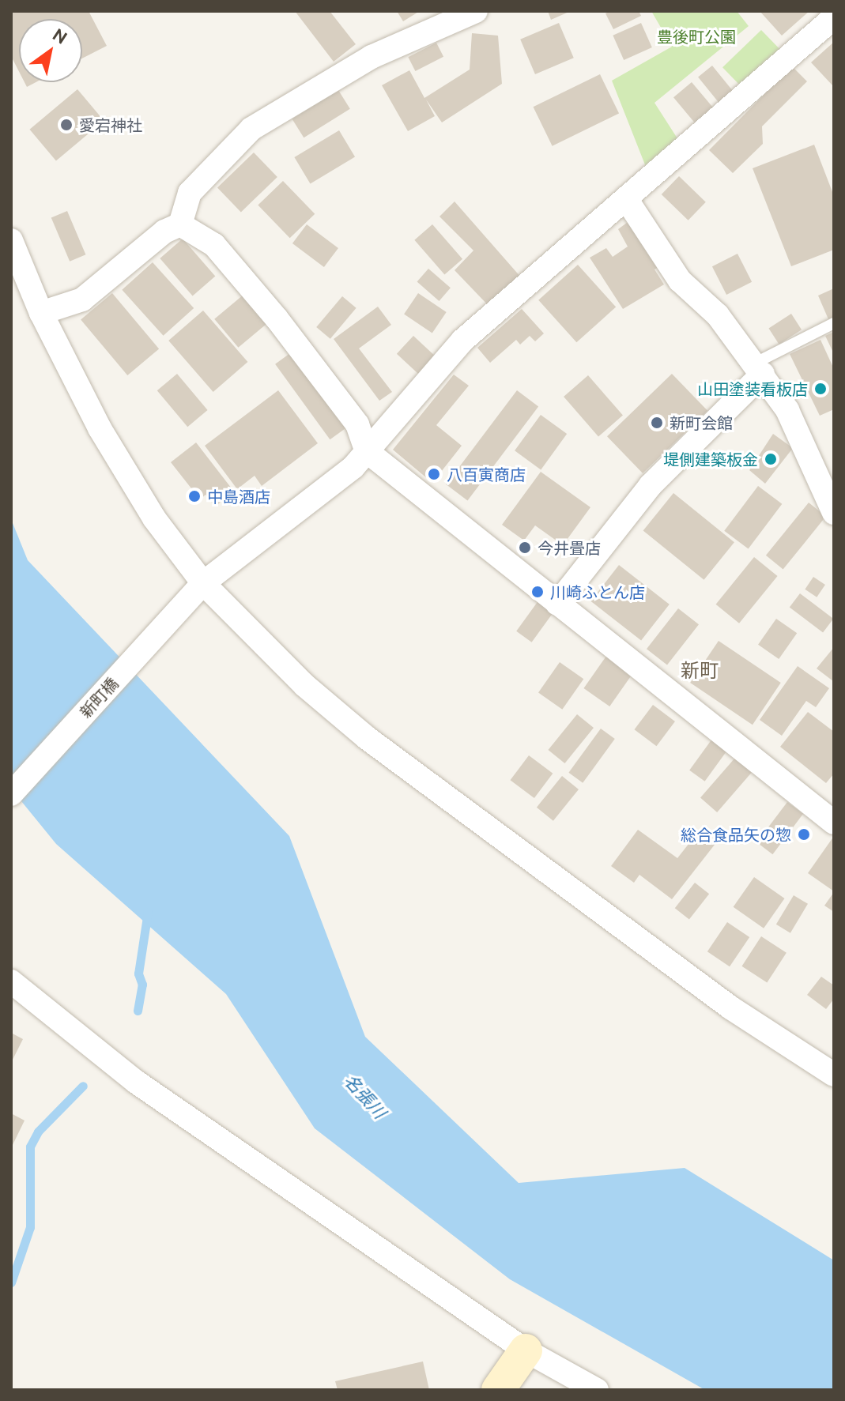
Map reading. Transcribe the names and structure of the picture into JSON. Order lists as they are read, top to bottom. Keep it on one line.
{"streets":{"street":["新町橋"]},"districts":["新町"],"water":["名張川"],"parks":["豊後町公園"],"places":["愛宕神社","山田塗装看板店","新町会館","堤側建築板金","八百寅商店","中島酒店","今井畳店","川崎ふとん店","総合食品矢の惣"],"north":"top right"}
